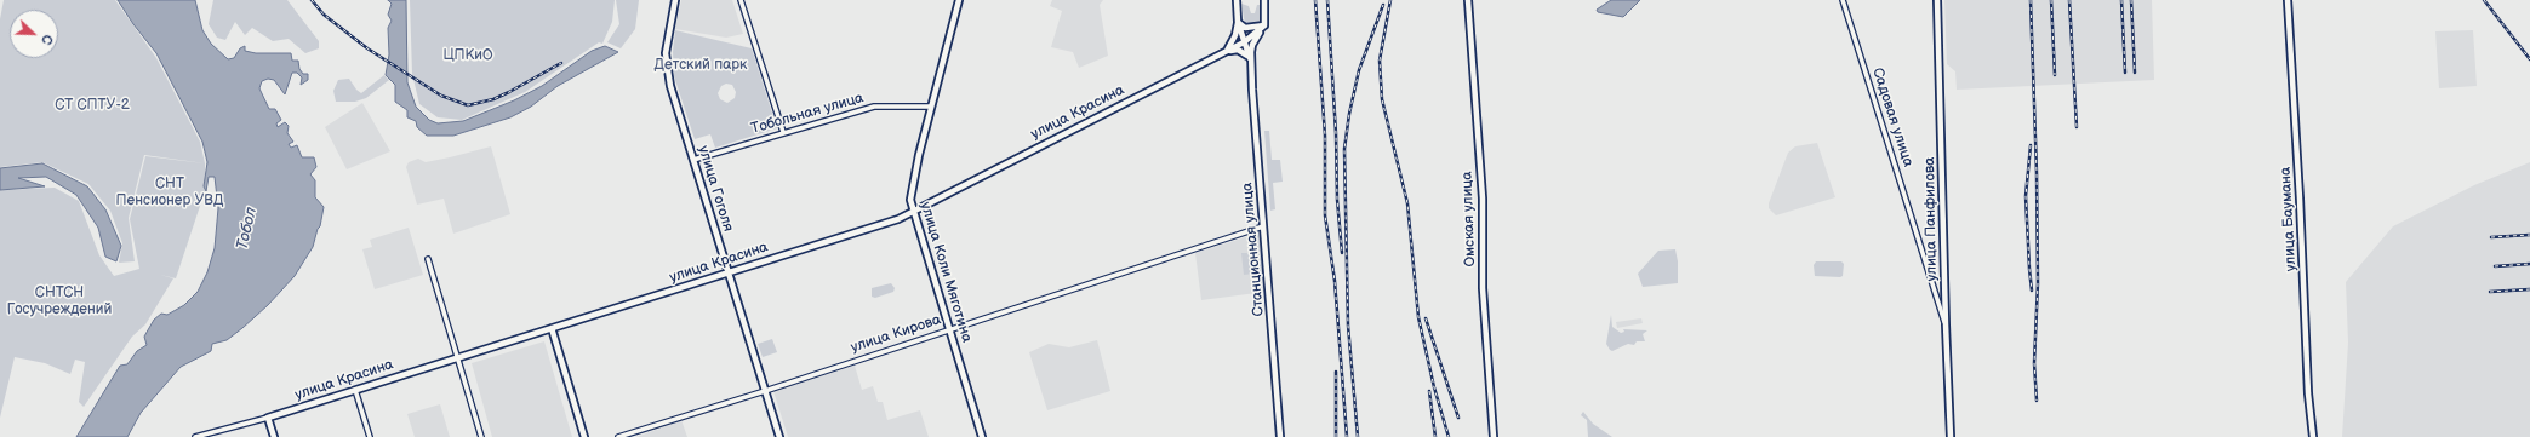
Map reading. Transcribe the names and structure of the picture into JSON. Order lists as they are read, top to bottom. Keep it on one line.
{"streets":{"main road":["улица Красина","улица Гоголя","Омская улица","улица Панфилова","улица Баумана","Станционная улица","улица Коли Мяготина"],"street":["Тобольная улица","Садовая улица","улица Кирова"]},"crossings":[["улица Красина","улица Гоголя"],["улица Красина","Станционная улица"],["улица Красина","улица Коли Мяготина"],["Тобольная улица","улица Гоголя"],["Тобольная улица","улица Коли Мяготина"],["Садовая улица","улица Панфилова"],["улица Гоголя","улица Кирова"],["Станционная улица","улица Кирова"],["улица Коли Мяготина","улица Кирова"]],"water":["Тобол"],"parks":["ЦПКиО","Детский парк","СТ СПТУ-2","СНТ Пенсионер УВД","СНТСН Госучреждений"],"north":"bottom right"}
